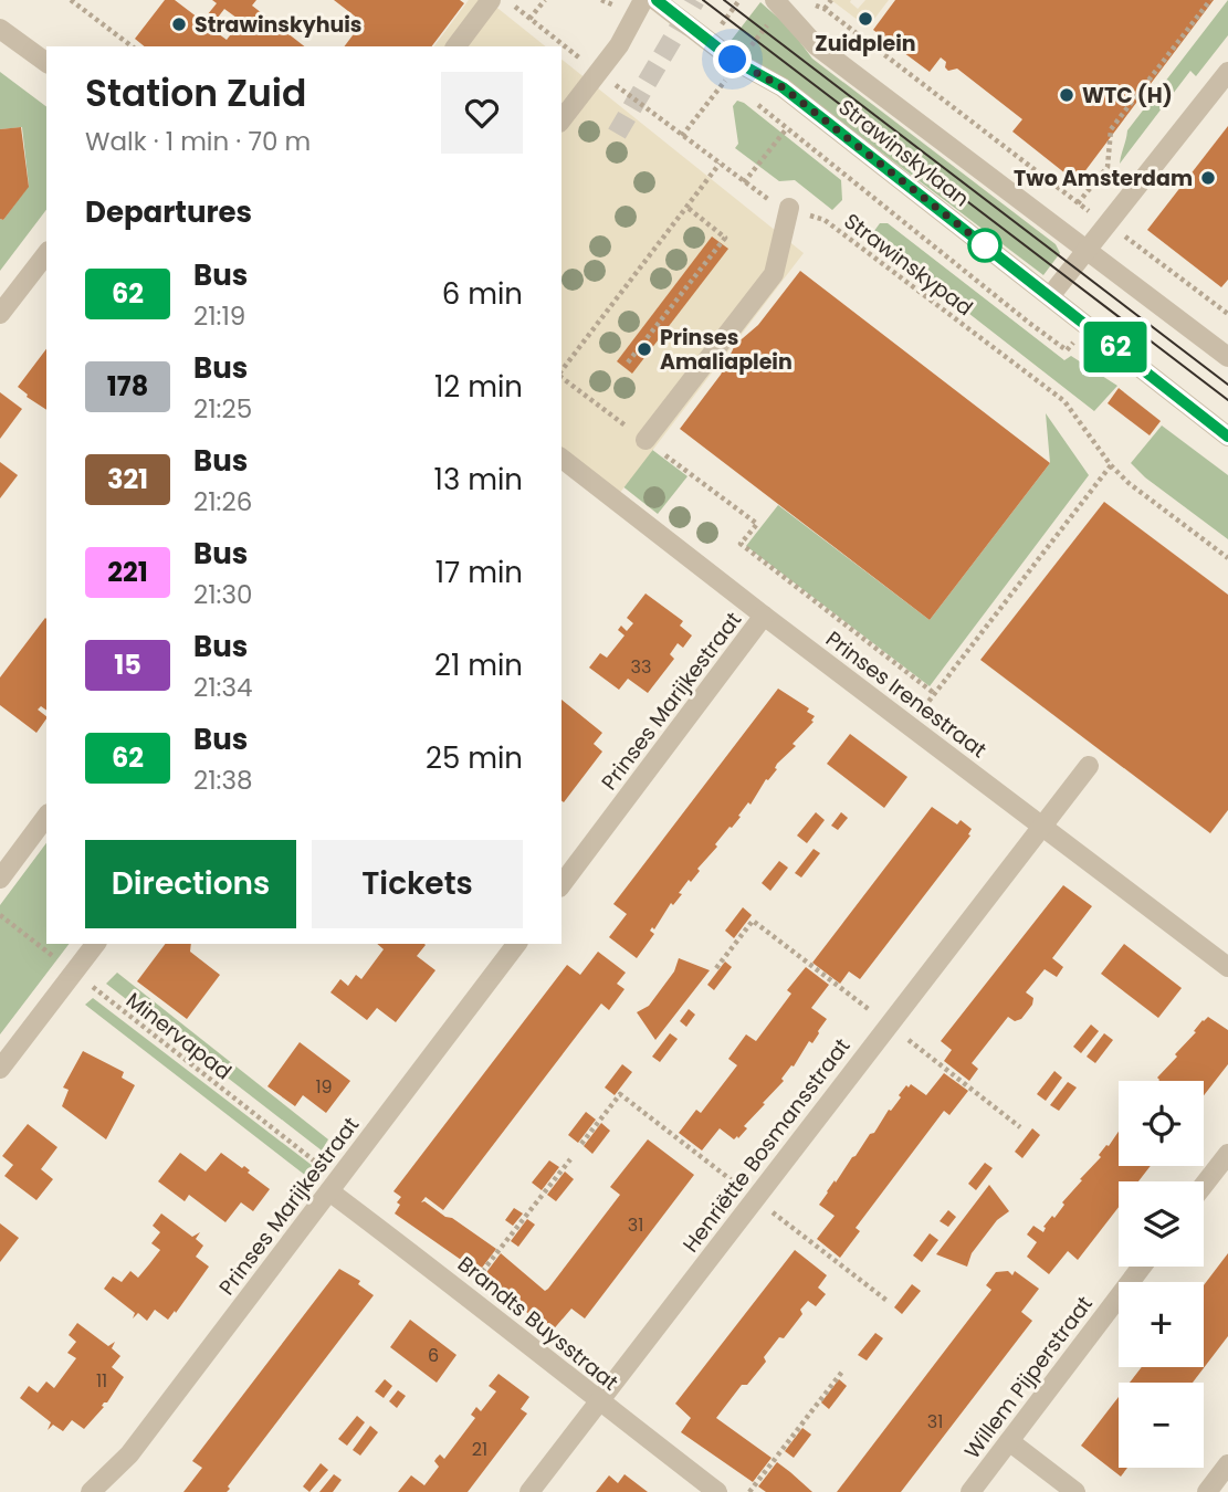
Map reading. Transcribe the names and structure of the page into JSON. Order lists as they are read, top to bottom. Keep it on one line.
{"streets":{"street":["Strawinskylaan","Prinses Irenestraat","Prinses Marijkestraat","Henriëtte Bosmansstraat","Brandts Buysstraat","Willem Pijperstraat"],"path":["Strawinskypad","Minervapad"]},"crossings":[["Prinses Irenestraat","Prinses Marijkestraat"],["Prinses Irenestraat","Henriëtte Bosmansstraat"],["Prinses Marijkestraat","Minervapad"],["Prinses Marijkestraat","Brandts Buysstraat"],["Minervapad","Brandts Buysstraat"],["Henriëtte Bosmansstraat","Brandts Buysstraat"]],"places":["Zuidplein","Strawinskyhuis","WTC (H)","Two Amsterdam","Prinses Amaliaplein"],"lines":["bus line 62"],"house_numbers":["33","19","31","6","11","31","21"],"page":{"on_map":"62","heading":[["Station Zuid","Walk · 1 min · 70 m"],"Departures"],"list":[{"mark":"62","name":"Bus","note":"21:19","value":"6 min"},{"mark":"178","name":"Bus","note":"21:25","value":"12 min"},{"mark":"321","name":"Bus","note":"21:26","value":"13 min"},{"mark":"221","name":"Bus","note":"21:30","value":"17 min"},{"mark":"15","name":"Bus","note":"21:34","value":"21 min"},{"mark":"62","name":"Bus","note":"21:38","value":"25 min"}],"buttons":["Directions","Tickets"],"map_buttons":["+","−"]}}
